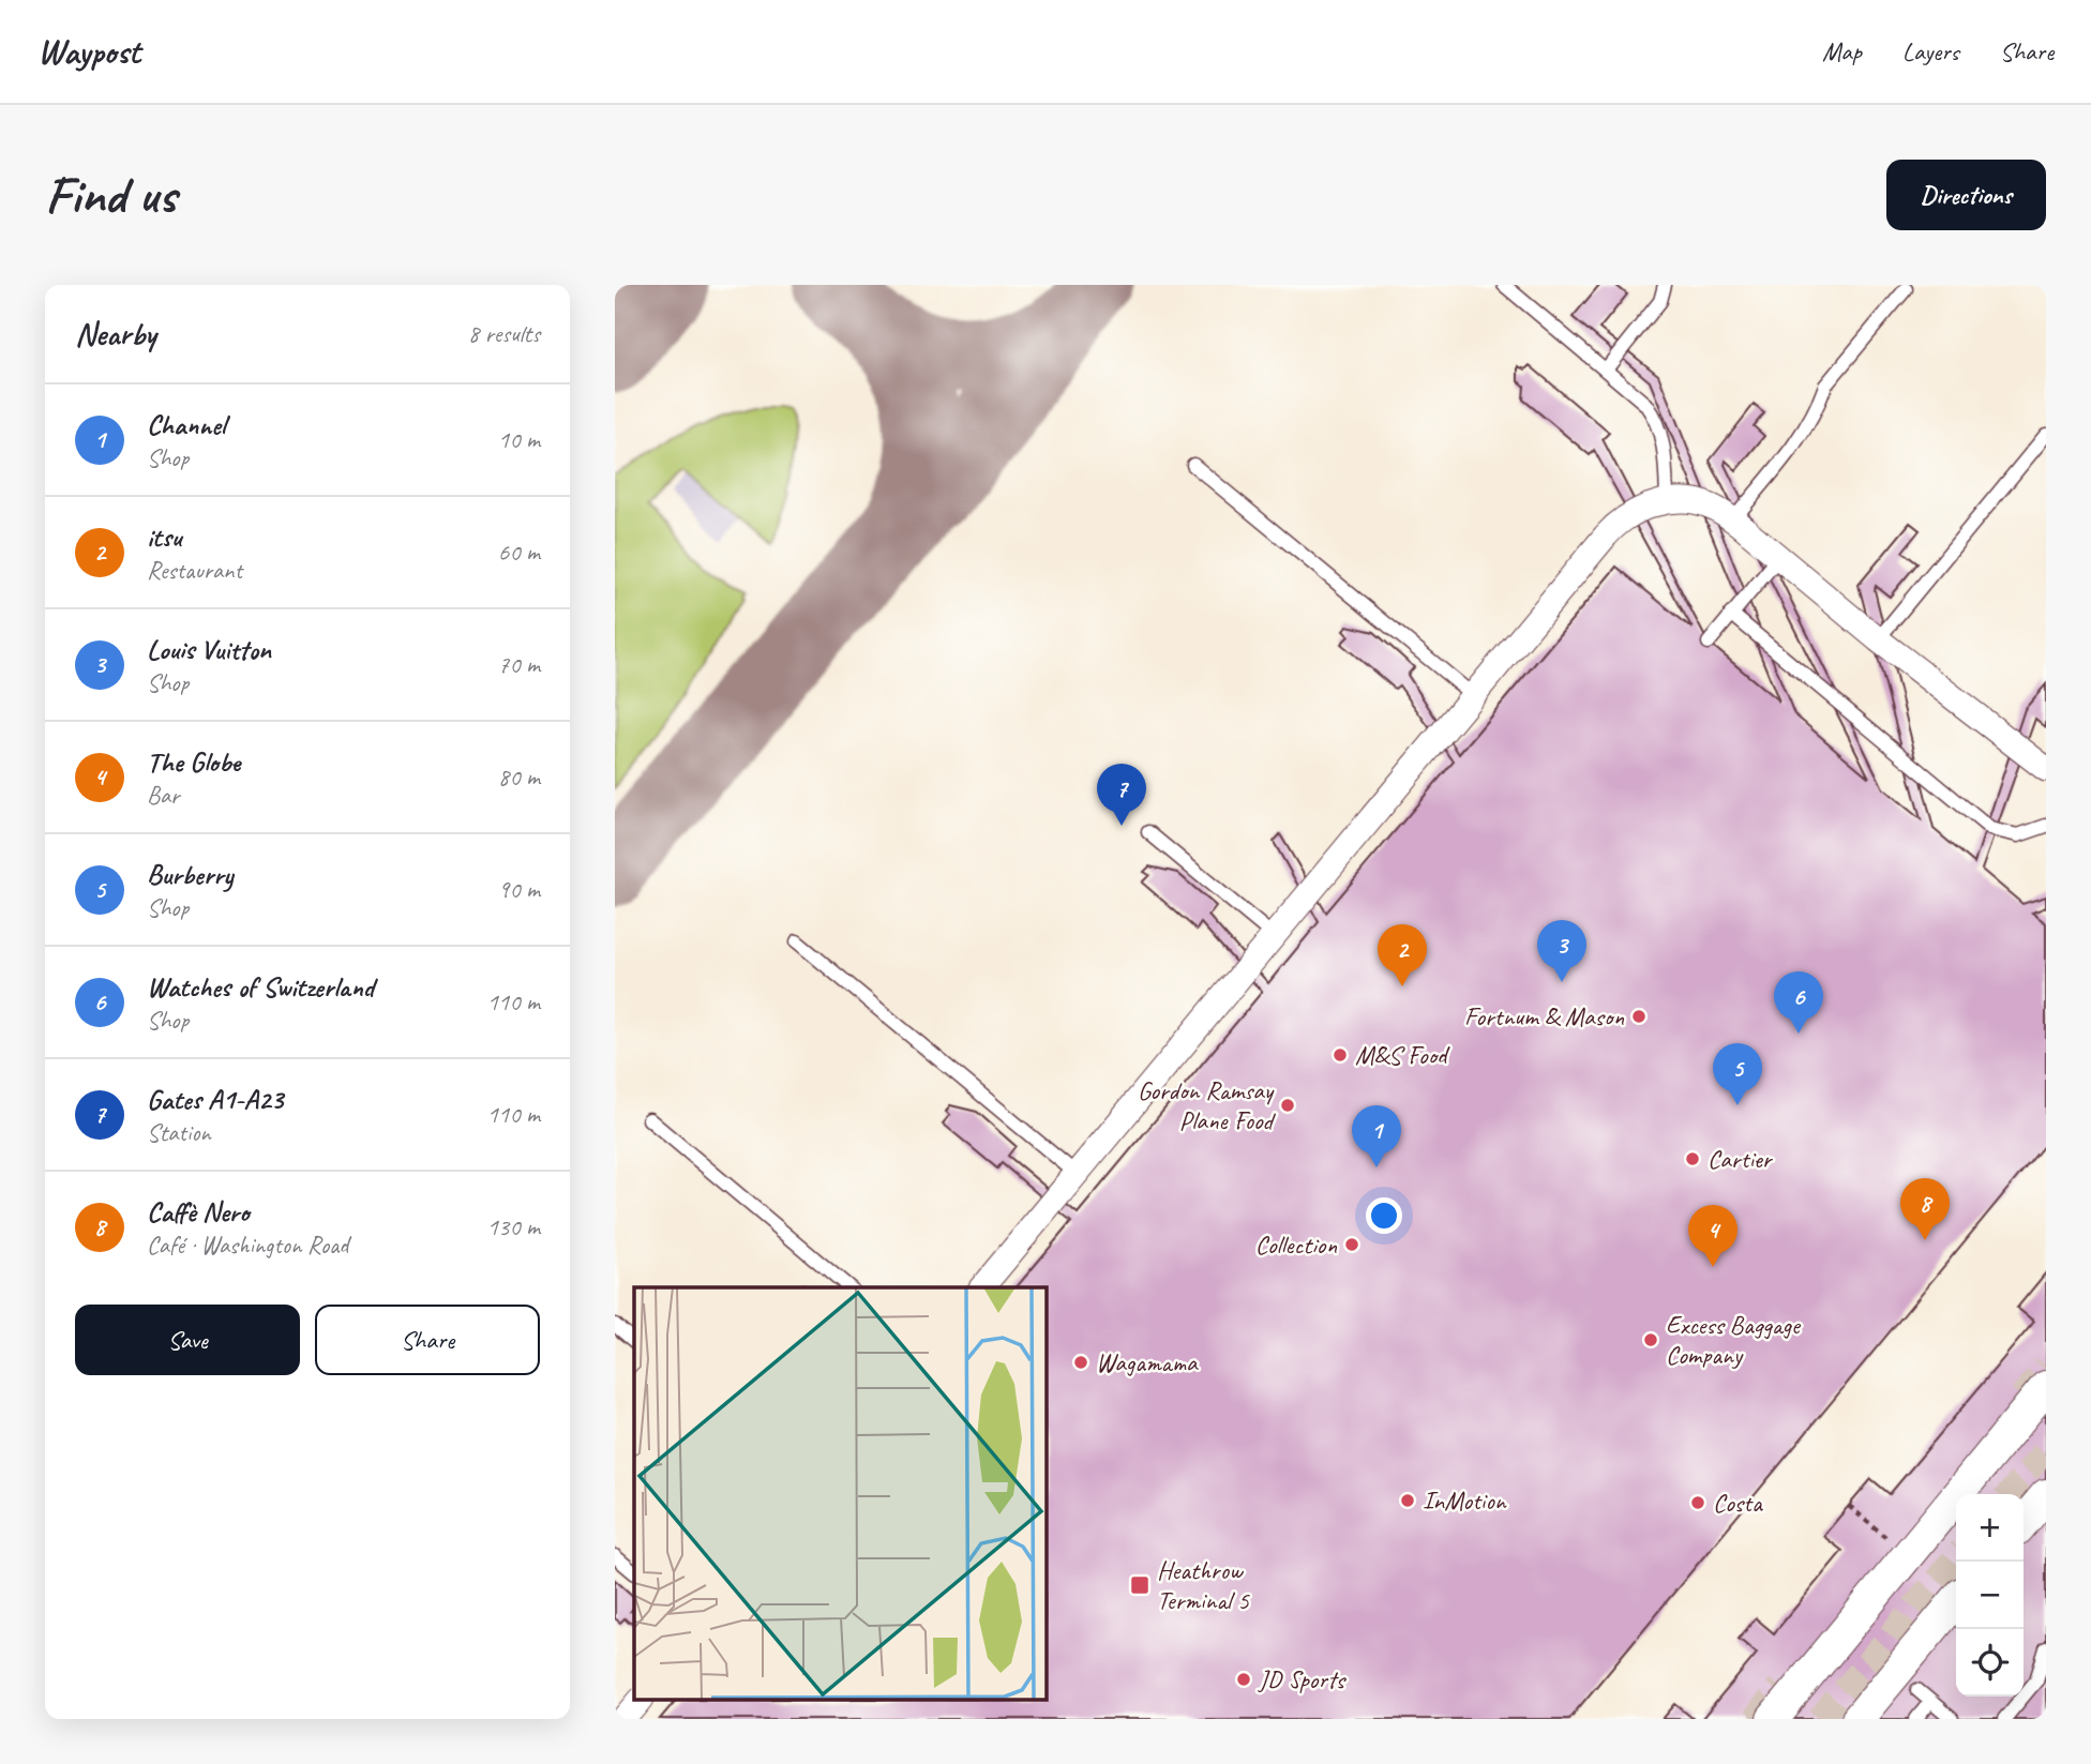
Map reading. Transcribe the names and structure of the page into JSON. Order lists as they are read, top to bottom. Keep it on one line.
{"places":{"other":["Fortnum & Mason","M&S Food","Gordon Ramsay Plane Food","Cartier","Collection","Excess Baggage Company","Wagamama","InMotion","Costa","JD Sports"],"transit":["Heathrow Terminal 5"]},"page":{"header":"Waypost","nav":["Map","Layers","Share"],"buttons":["Directions",["Save","Share"]],"title":"Find us","heading":["Nearby","8 results"],"list":[{"mark":"1","name":"Channel","note":"Shop","value":"10 m"},{"mark":"2","name":"itsu","note":"Restaurant","value":"60 m"},{"mark":"3","name":"Louis Vuitton","note":"Shop","value":"70 m"},{"mark":"4","name":"The Globe","note":"Bar","value":"80 m"},{"mark":"5","name":"Burberry","note":"Shop","value":"90 m"},{"mark":"6","name":"Watches of Switzerland","note":"Shop","value":"110 m"},{"mark":"7","name":"Gates A1-A23","note":"Station","value":"110 m"},{"mark":"8","name":"Caffè Nero","note":"Café · Washington Road","value":"130 m"}],"pins":["7","3","2","6","5","1","8","4"],"map_buttons":["+","−"]}}
